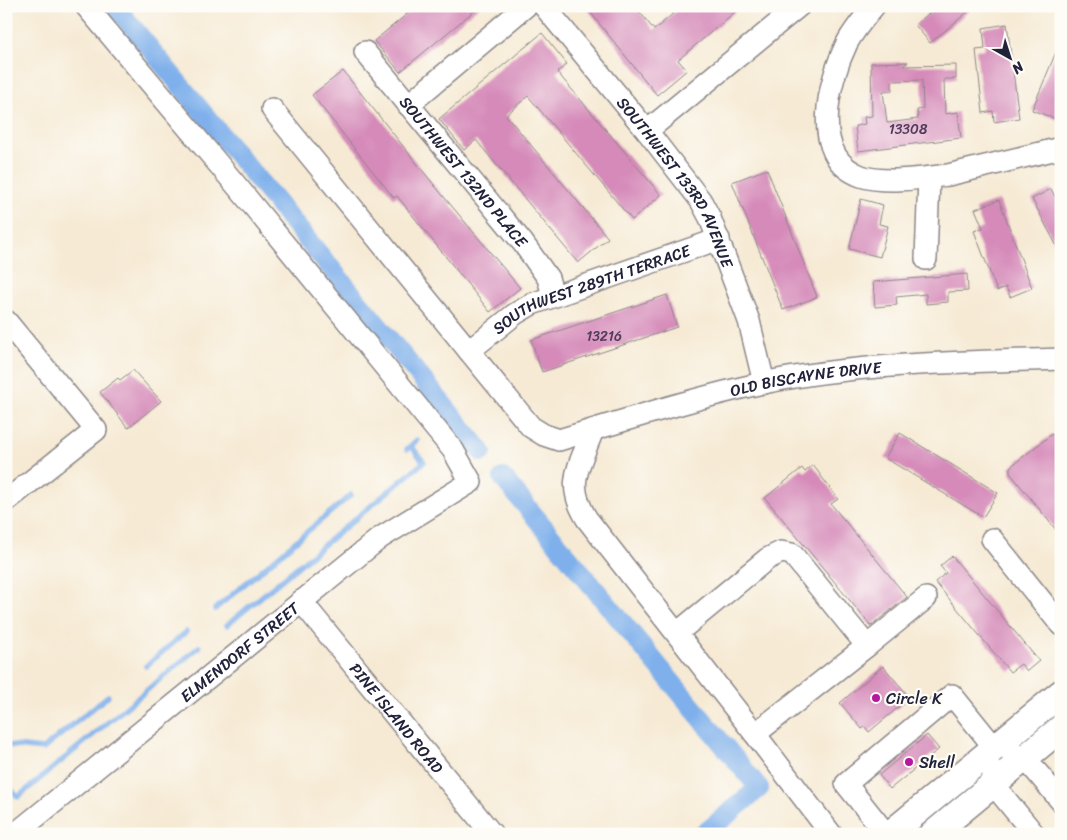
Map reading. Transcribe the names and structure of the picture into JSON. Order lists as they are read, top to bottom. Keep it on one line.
{"streets":{"street":["SOUTHWEST 132ND PLACE","SOUTHWEST 133RD AVENUE","SOUTHWEST 289TH TERRACE","OLD BISCAYNE DRIVE","ELMENDORF STREET","PINE ISLAND ROAD"]},"crossings":[["SOUTHWEST 132ND PLACE","SOUTHWEST 289TH TERRACE"],["SOUTHWEST 133RD AVENUE","SOUTHWEST 289TH TERRACE"],["SOUTHWEST 133RD AVENUE","OLD BISCAYNE DRIVE"],["SOUTHWEST 289TH TERRACE","OLD BISCAYNE DRIVE"],["ELMENDORF STREET","PINE ISLAND ROAD"]],"places":["Circle K","Shell"],"house_numbers":["13308","13216"],"north":"bottom right"}
